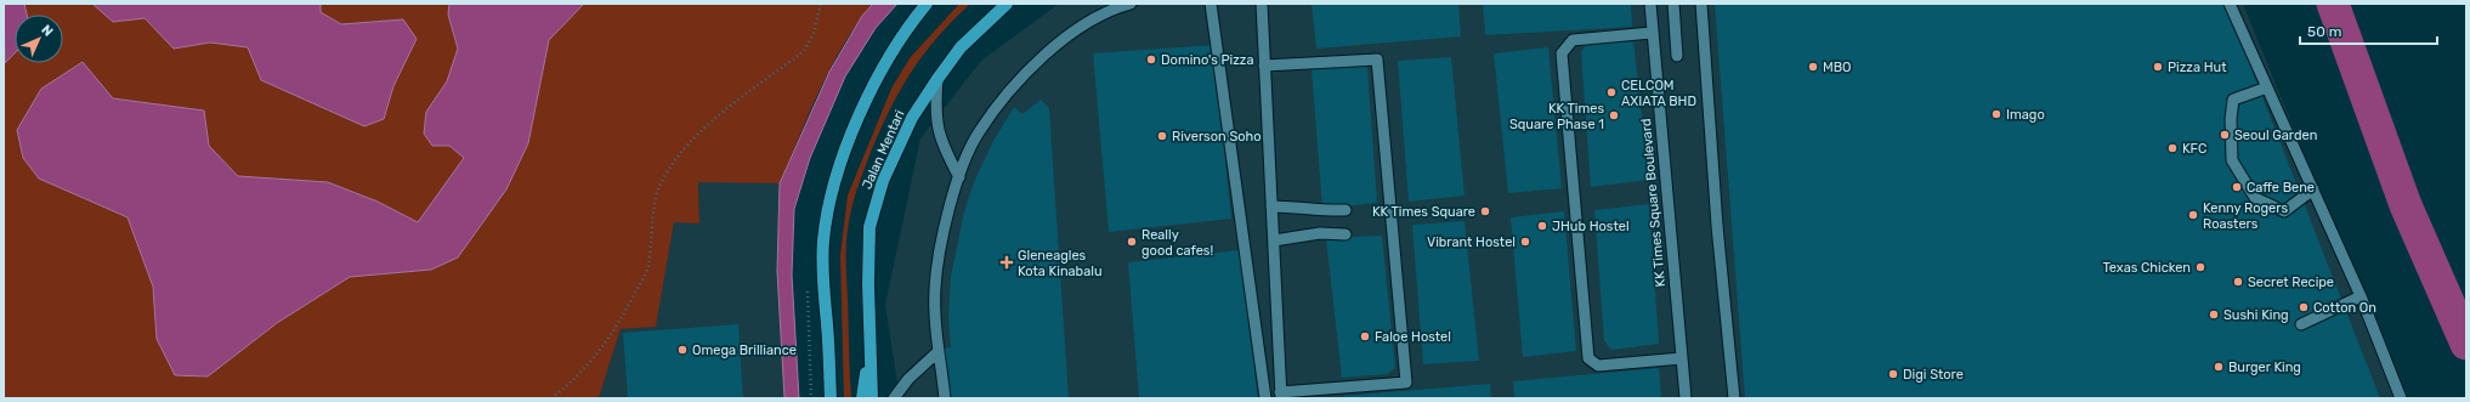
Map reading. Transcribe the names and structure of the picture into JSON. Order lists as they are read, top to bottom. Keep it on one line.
{"streets":{"main road":["Jalan Mentari"],"lane":["KK Times Square Boulevard"]},"places":{"other":["Domino's Pizza","MBO","Pizza Hut","CELCOM AXIATA BHD","Imago","KK Times Square Phase 1","Seoul Garden","Riverson Soho","KFC","Caffe Bene","KK Times Square","Kenny Rogers Roasters","JHub Hostel","Really good cafes!","Vibrant Hostel","Texas Chicken","Secret Recipe","Cotton On","Sushi King","Faloe Hostel","Omega Brilliance","Burger King","Digi Store"],"health":["Gleneagles Kota Kinabalu"]},"scale_bar":"50 m","north":"top right"}
